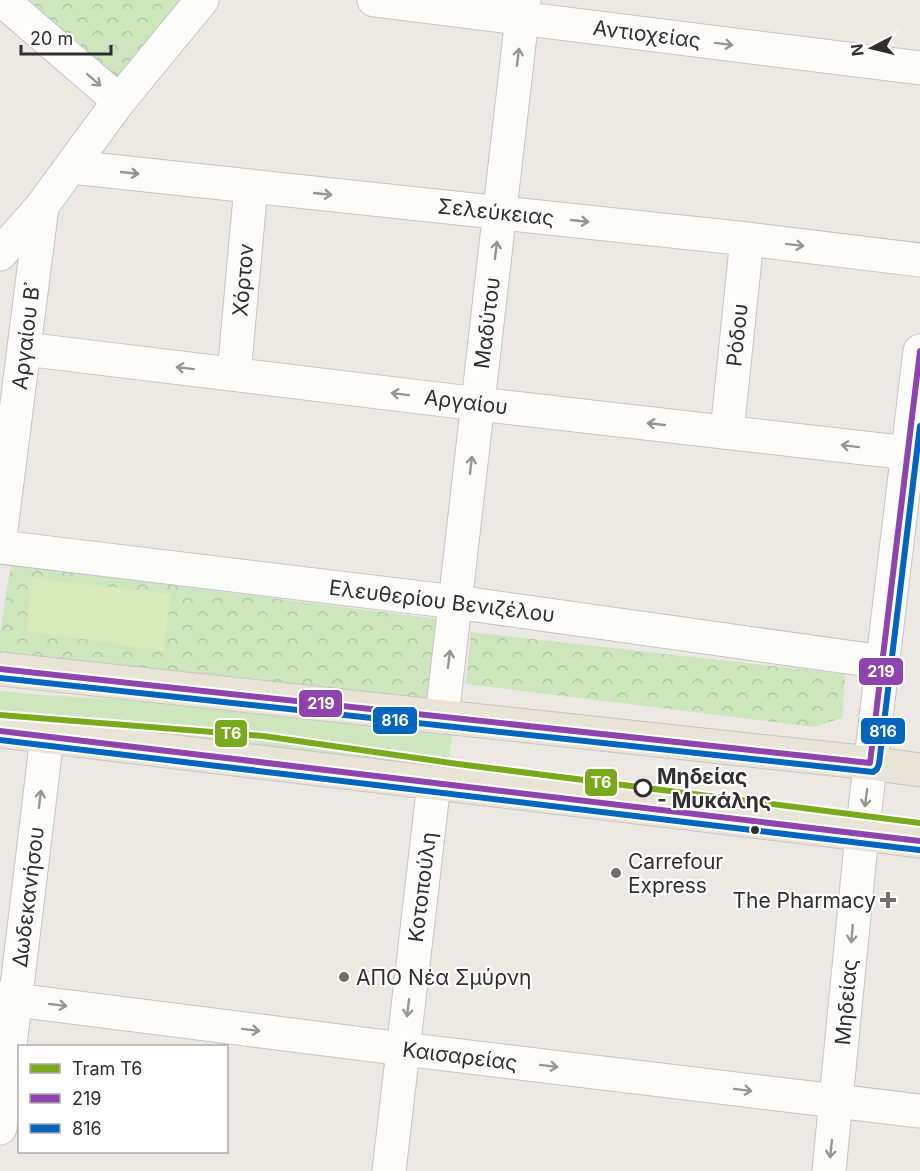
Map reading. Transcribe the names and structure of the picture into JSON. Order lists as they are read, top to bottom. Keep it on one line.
{"streets":{"street":["Αντιοχείας","Σελεύκειας","Χόρτον","Μαδύτου","Ρόδου","Αργαίου Β᾽","Αργαίου","Ελευθερίου Βενιζέλου","Κοτοπούλη","Δωδεκανήσου","Μηδείας","Καισαρείας"]},"crossings":[["Αντιοχείας","Μαδύτου"],["Σελεύκειας","Χόρτον"],["Σελεύκειας","Μαδύτου"],["Σελεύκειας","Ρόδου"],["Χόρτον","Αργαίου"],["Μαδύτου","Αργαίου"],["Μαδύτου","Ελευθερίου Βενιζέλου"],["Ρόδου","Αργαίου"],["Αργαίου Β᾽","Αργαίου"],["Αργαίου","Μηδείας"],["Ελευθερίου Βενιζέλου","Μηδείας"],["Κοτοπούλη","Καισαρείας"],["Δωδεκανήσου","Καισαρείας"],["Μηδείας","Καισαρείας"]],"one_way":["Αντιοχείας","Σελεύκειας","Μαδύτου","Αργαίου","Κοτοπούλη","Δωδεκανήσου","Μηδείας","Καισαρείας"],"places":{"other":["Μηδείας - Μυκάλης","Carrefour Express","ΑΠΟ Νέα Σμύρνη"],"health":["The Pharmacy"]},"lines":["transit line 219","transit line 816","tram line Τ6"],"legend":["Tram Τ6","219","816"],"scale_bar":"20 m","north":"left"}
